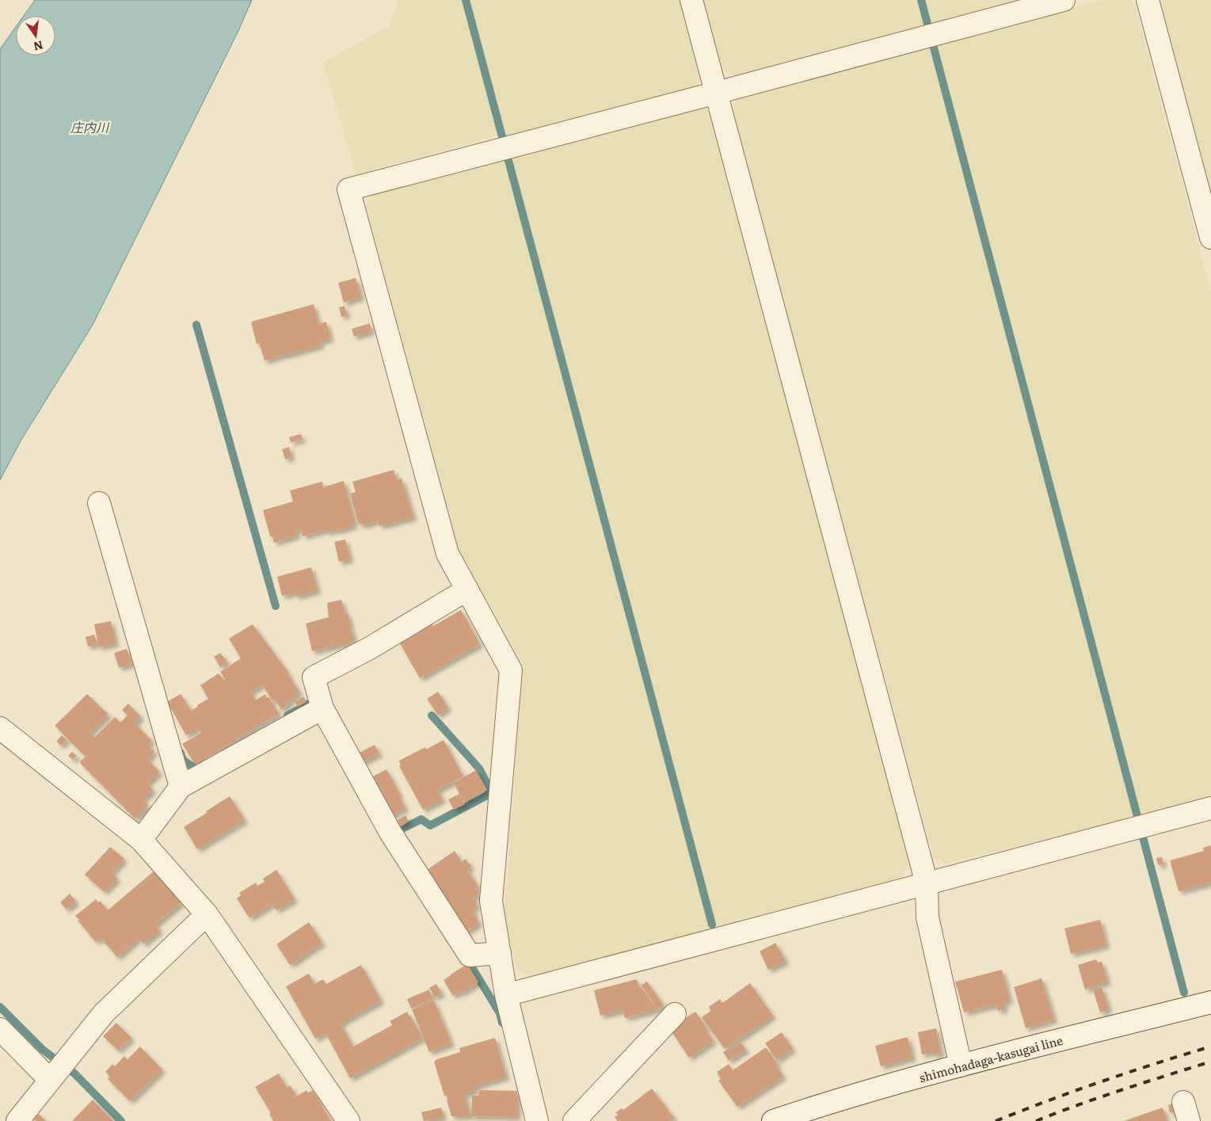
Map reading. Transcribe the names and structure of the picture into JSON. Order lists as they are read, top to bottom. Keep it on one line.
{"streets":{"street":["shimohadaga-kasugai line"]},"water":["庄内川"],"north":"bottom"}
